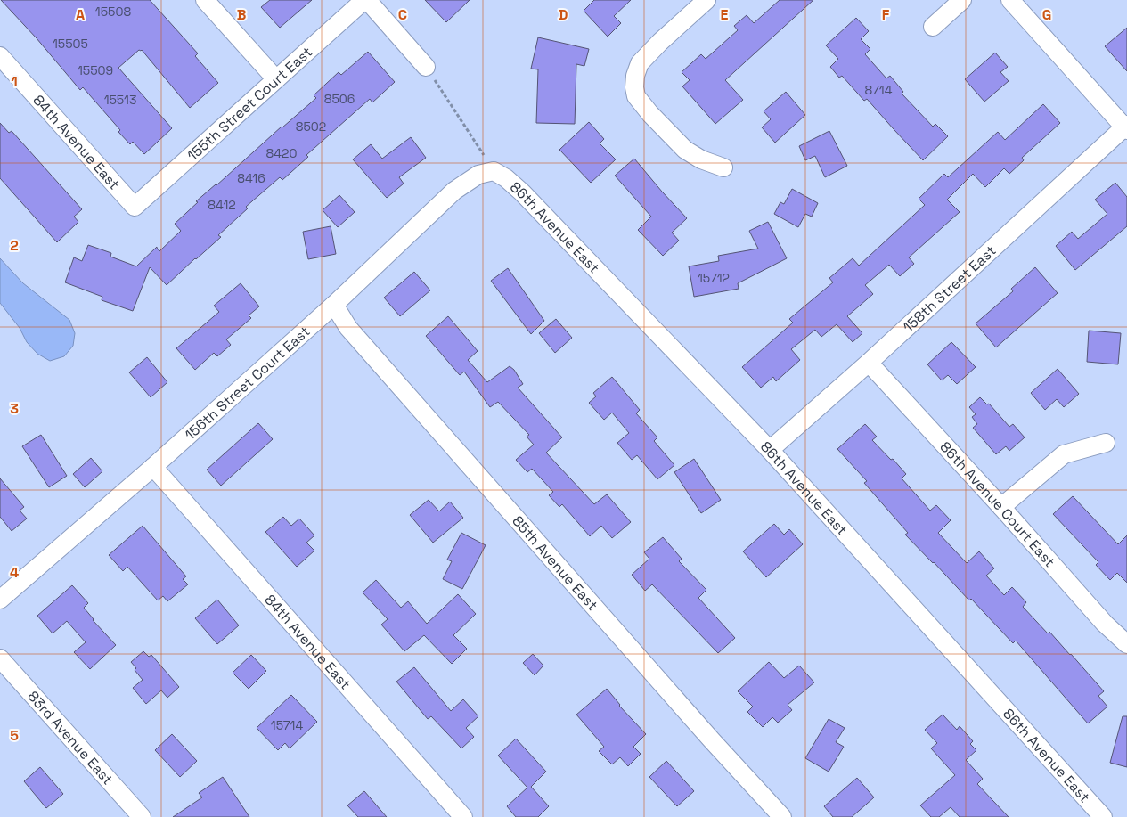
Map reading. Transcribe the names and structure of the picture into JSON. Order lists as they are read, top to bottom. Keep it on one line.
{"streets":{"street":["155th Street Court East","84th Avenue East","86th Avenue East","158th Street East","156th Street Court East","86th Avenue Court East","85th Avenue East","83rd Avenue East"]},"crossings":[["155th Street Court East","84th Avenue East"],["84th Avenue East","156th Street Court East"],["86th Avenue East","158th Street East"],["86th Avenue East","156th Street Court East"],["158th Street East","86th Avenue Court East"],["156th Street Court East","85th Avenue East"]],"house_numbers":["15508","15505","15509","8714","8506","15513","8502","8420","8416","8412","15712","15714"],"grid":{"columns":["A","B","C","D","E","F","G"],"rows":["1","2","3","4","5"]}}
